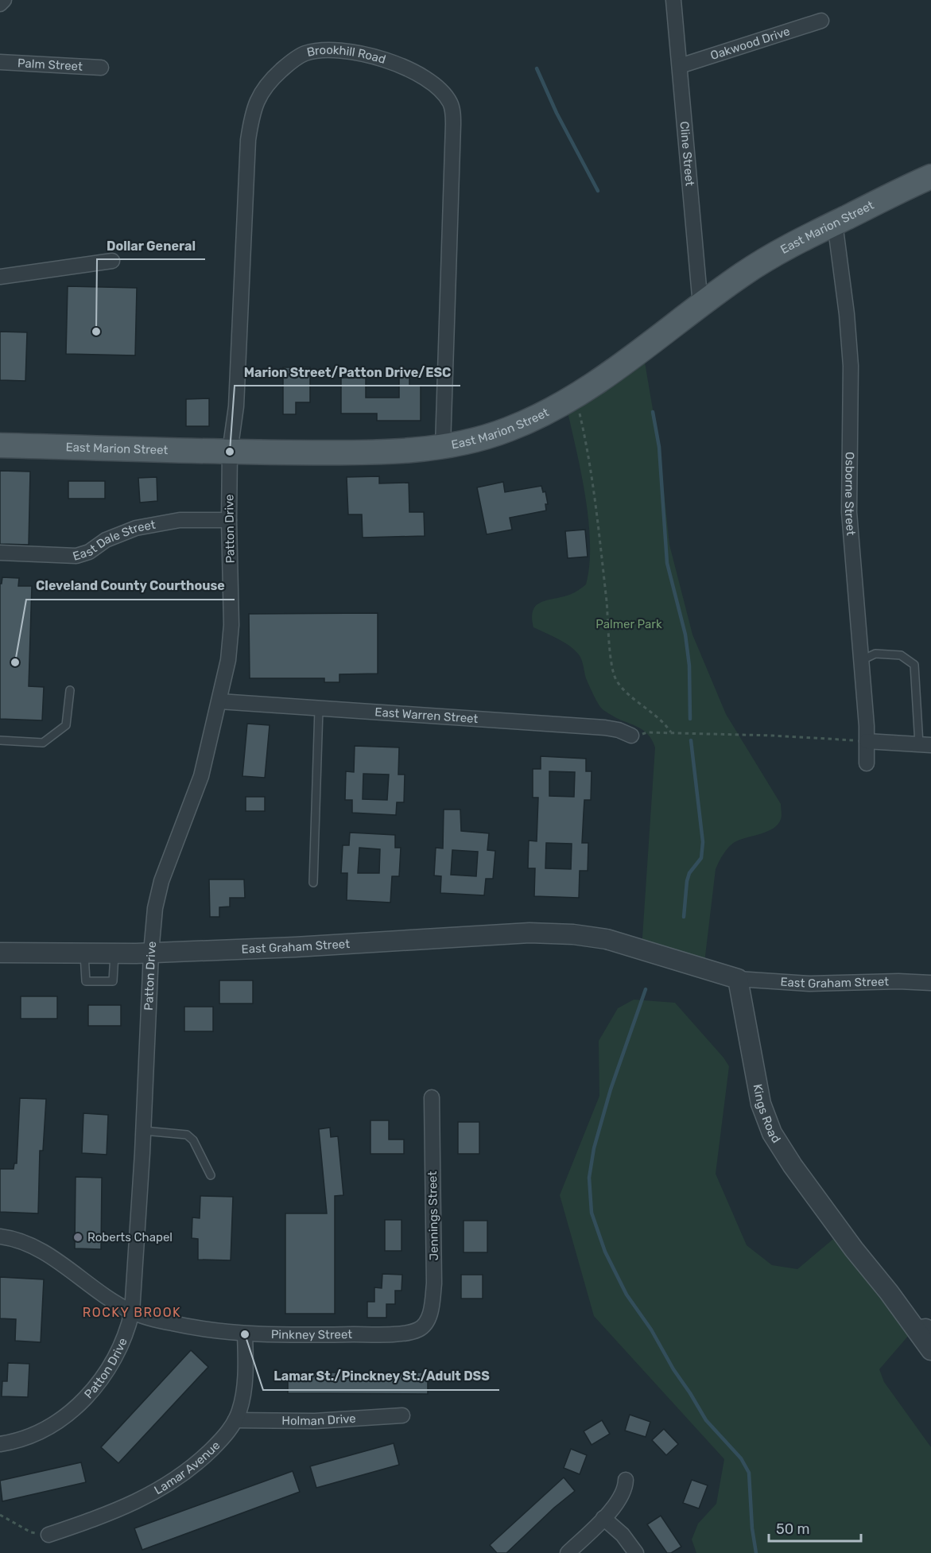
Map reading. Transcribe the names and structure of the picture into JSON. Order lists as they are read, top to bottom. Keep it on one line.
{"streets":{"main road":["East Marion Street"],"street":["Oakwood Drive","Brookhill Road","Palm Street","Cline Street","Osborne Street","Patton Drive","East Dale Street","East Warren Street","East Graham Street","Kings Road","Jennings Street","Pinkney Street","Holman Drive","Lamar Avenue"]},"crossings":[["Oakwood Drive","Cline Street"],["Brookhill Road","East Marion Street"],["Brookhill Road","Patton Drive"],["Cline Street","East Marion Street"],["East Marion Street","Osborne Street"],["East Marion Street","Patton Drive"],["Patton Drive","East Dale Street"],["Patton Drive","East Warren Street"],["Patton Drive","East Graham Street"],["Patton Drive","Pinkney Street"],["East Graham Street","Kings Road"],["Jennings Street","Pinkney Street"],["Pinkney Street","Lamar Avenue"],["Holman Drive","Lamar Avenue"]],"districts":["ROCKY BROOK"],"parks":["Palmer Park"],"places":["Dollar General","Marion Street/Patton Drive/ESC","Cleveland County Courthouse","Roberts Chapel","Lamar St./Pinckney St./Adult DSS"],"scale_bar":"50 m"}
